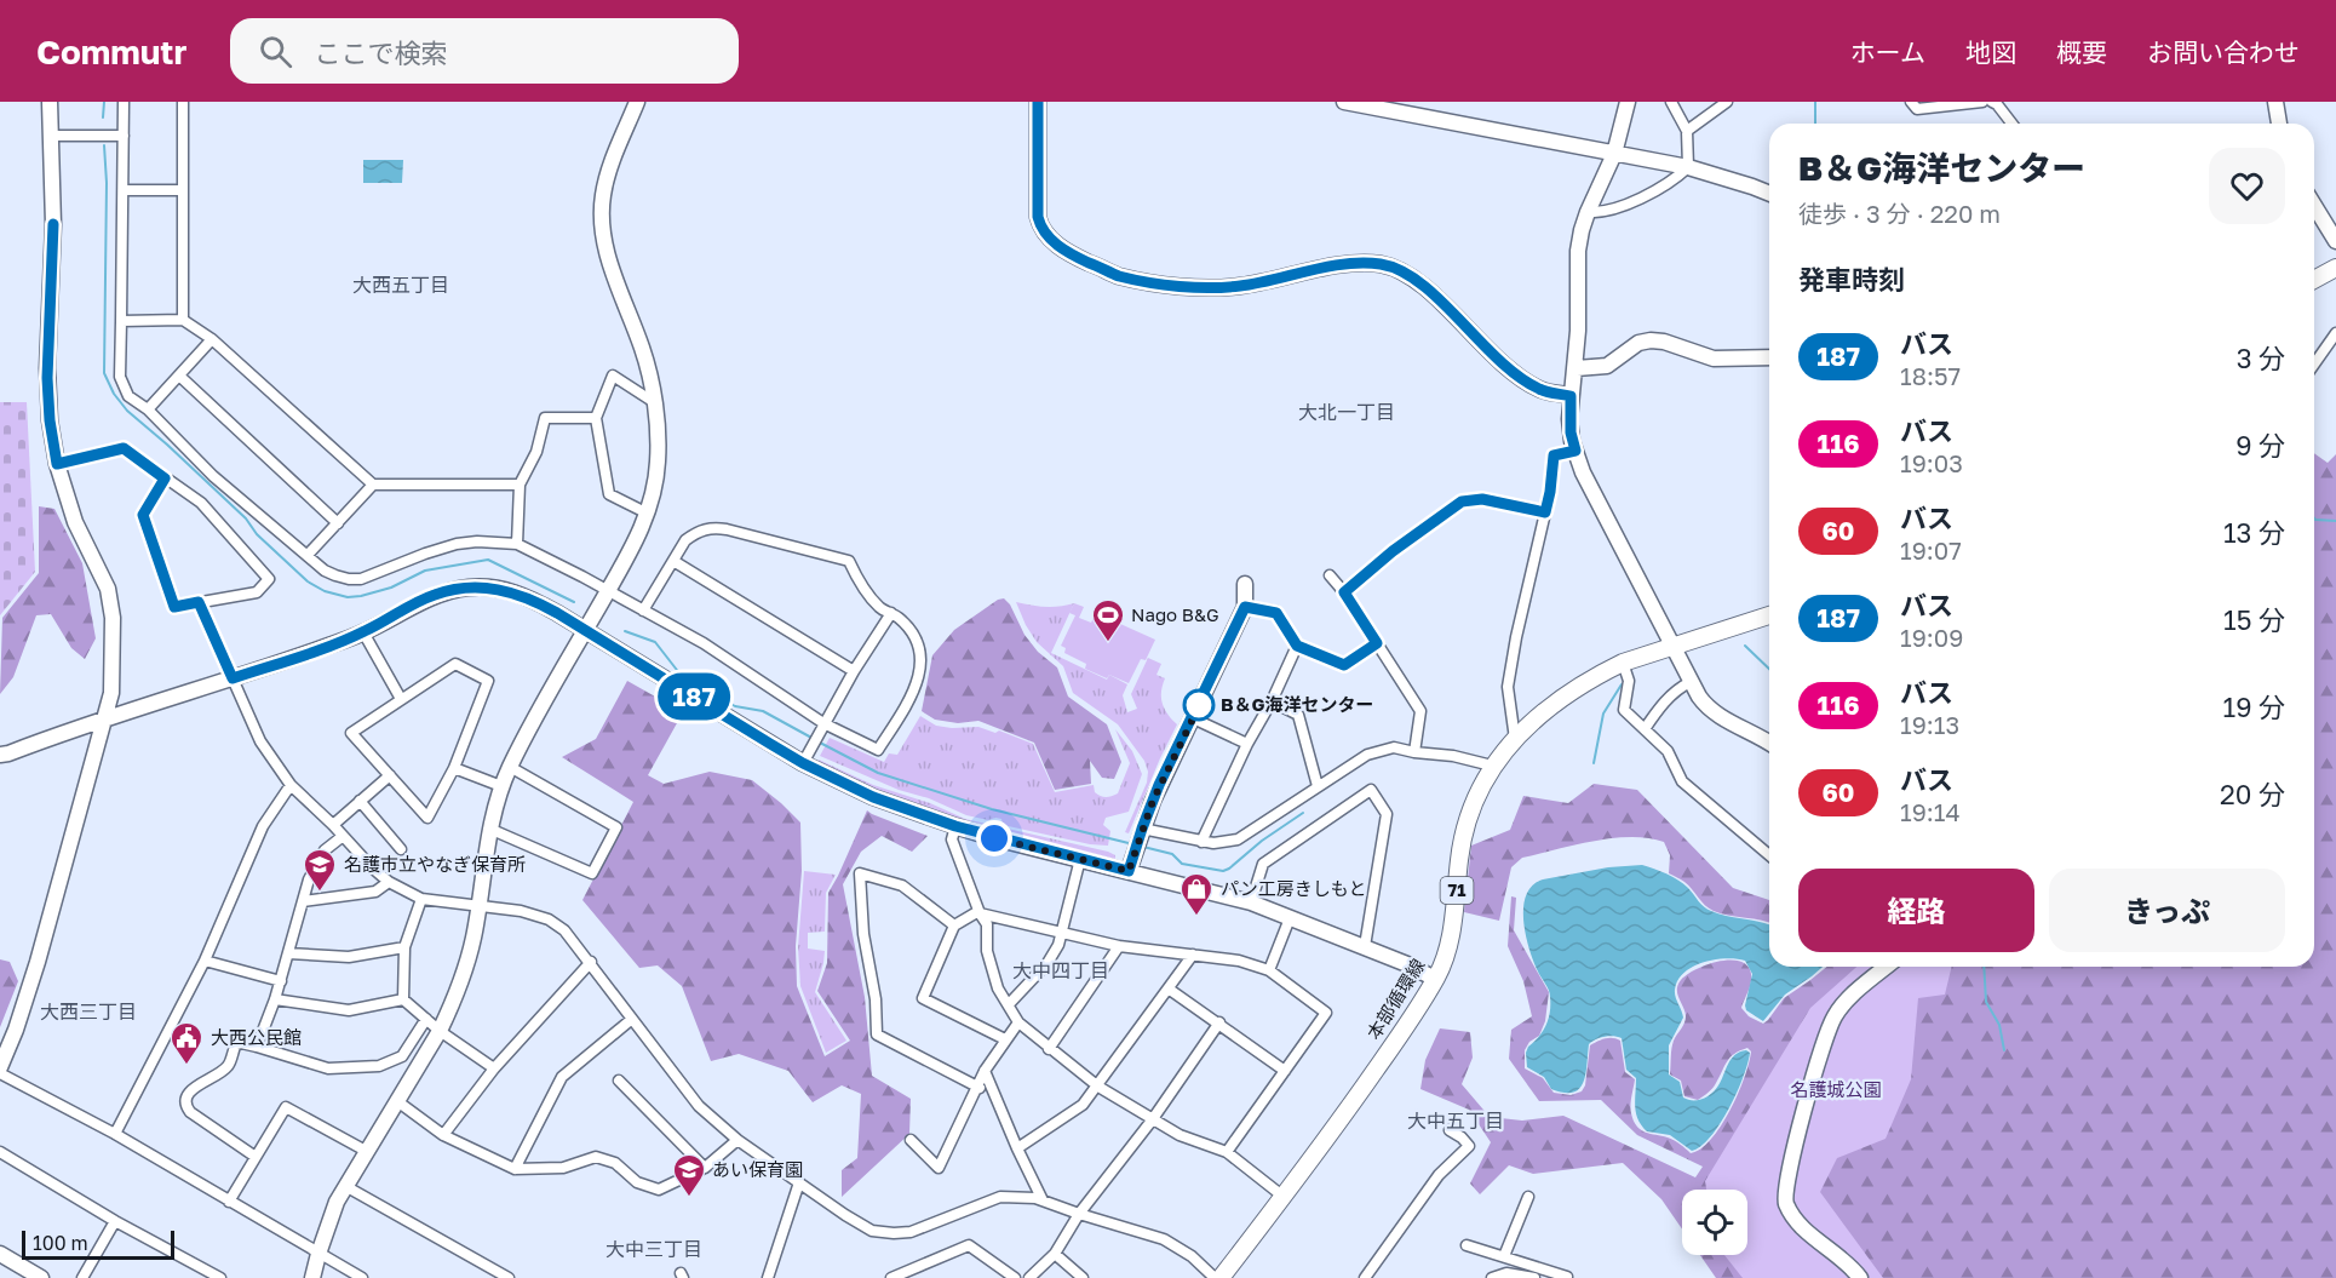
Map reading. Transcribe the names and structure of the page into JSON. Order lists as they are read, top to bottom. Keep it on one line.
{"streets":{"main road":["71","本部循環線"]},"districts":["大西五丁目","大北一丁目","大中四丁目","大西三丁目","大中五丁目","大中三丁目"],"parks":["名護城公園"],"places":{"sports":["Nago B&G"],"other":["B＆G海洋センター"],"school or university":["名護市立やなぎ保育所","あい保育園"],"shop":["パン工房きしもと"],"public building":["大西公民館"]},"lines":["bus line 187"],"scale_bar":"100 m","page":{"header":"Commutr","search":"ここで検索","nav":["ホーム","地図","概要","お問い合わせ"],"on_map":"187","heading":[["B＆G海洋センター","徒歩 · 3 分 · 220 m"],"発車時刻"],"list":[{"mark":"187","name":"バス","note":"18:57","value":"3 分"},{"mark":"116","name":"バス","note":"19:03","value":"9 分"},{"mark":"60","name":"バス","note":"19:07","value":"13 分"},{"mark":"187","name":"バス","note":"19:09","value":"15 分"},{"mark":"116","name":"バス","note":"19:13","value":"19 分"},{"mark":"60","name":"バス","note":"19:14","value":"20 分"}],"buttons":["経路","きっぷ"],"scale":"100 m"}}
